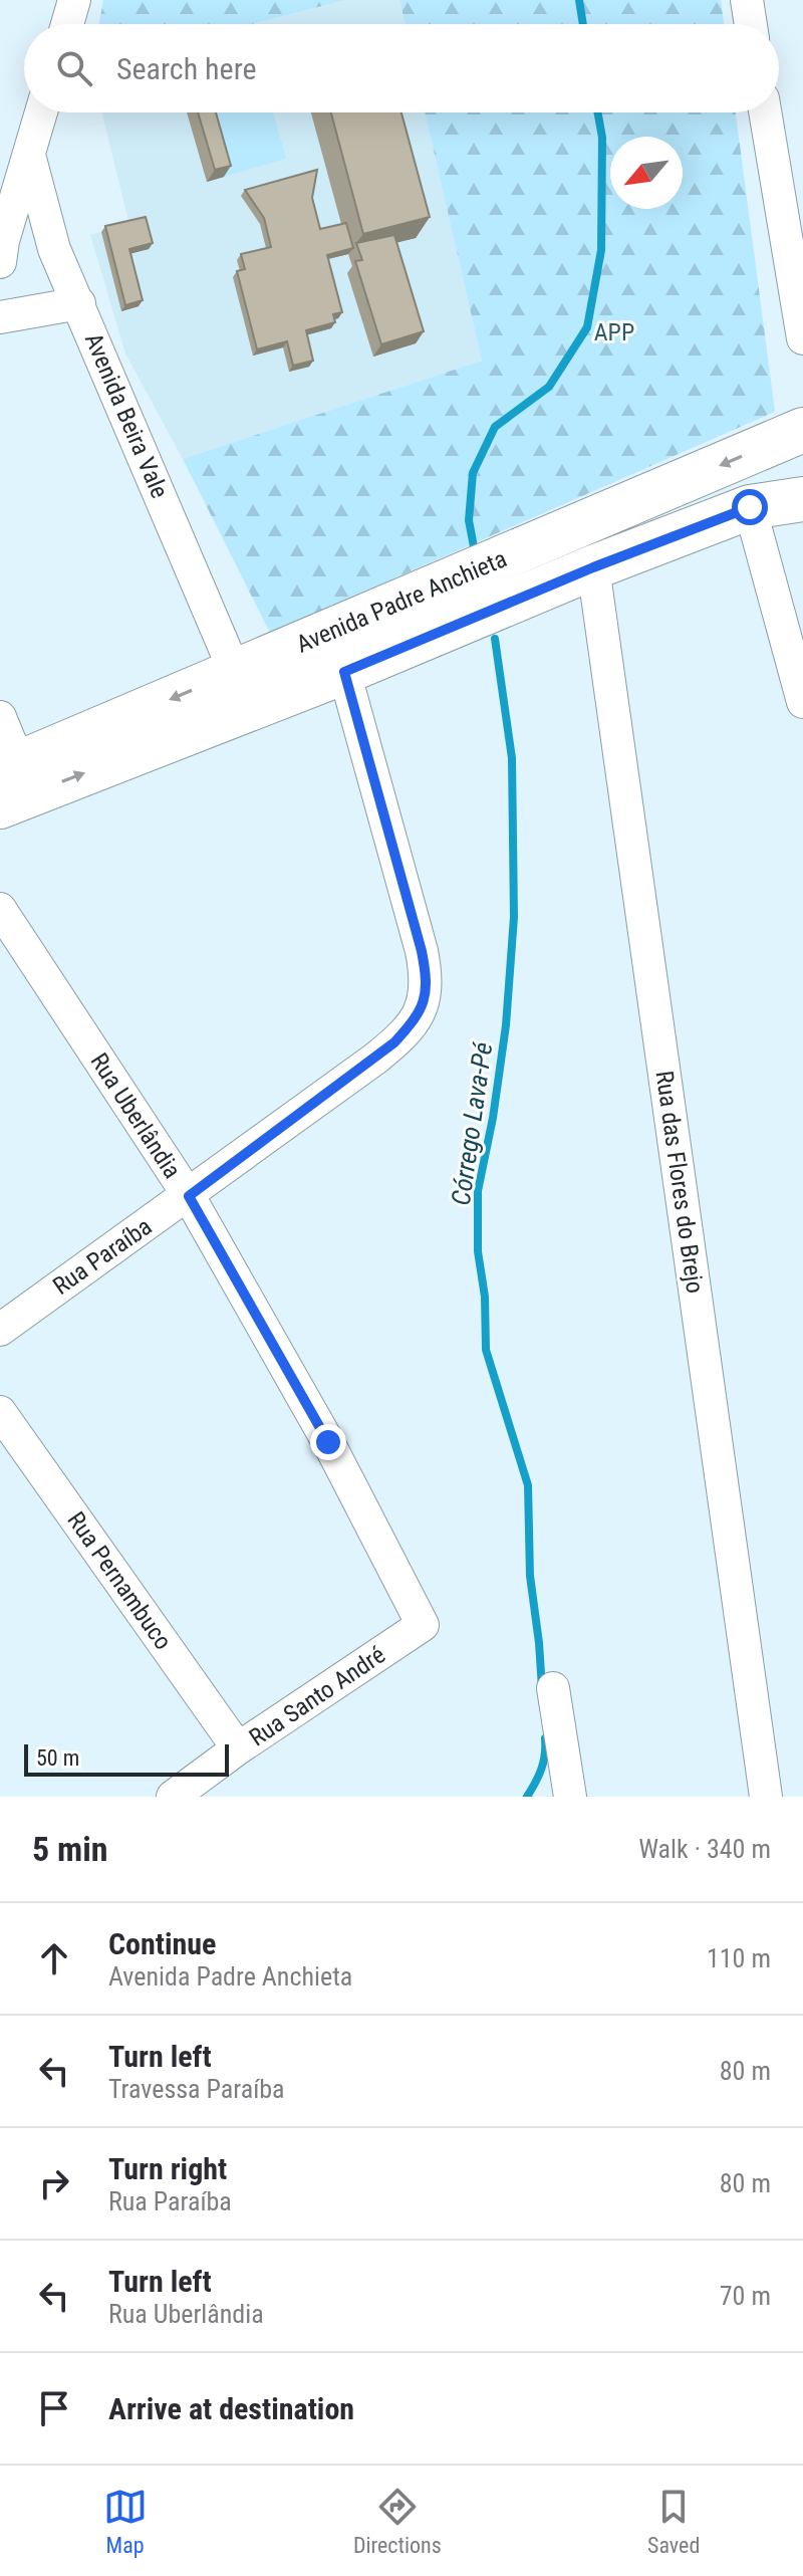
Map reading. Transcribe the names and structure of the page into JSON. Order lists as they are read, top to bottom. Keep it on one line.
{"streets":{"street":["Avenida Beira Vale","Avenida Padre Anchieta","Rua Uberlândia","Rua das Flores do Brejo","Rua Paraíba","Rua Pernambuco","Rua Santo André"]},"crossings":[["Avenida Beira Vale","Avenida Padre Anchieta"],["Avenida Padre Anchieta","Rua das Flores do Brejo"],["Avenida Padre Anchieta","Rua Paraíba"],["Rua Uberlândia","Rua Paraíba"],["Rua Uberlândia","Rua Santo André"],["Rua Pernambuco","Rua Santo André"]],"water":["Córrego Lava-Pé"],"parks":["APP"],"scale_bar":"50 m","north":"bottom left","page":{"search":"Search here","scale":"50 m","heading":["5 min","Walk · 340 m"],"list":[["Continue","Avenida Padre Anchieta","110 m"],["Turn left","Travessa Paraíba","80 m"],["Turn right","Rua Paraíba","80 m"],["Turn left","Rua Uberlândia","70 m"],"Arrive at destination"],"nav":["Map","Directions","Saved"]}}
